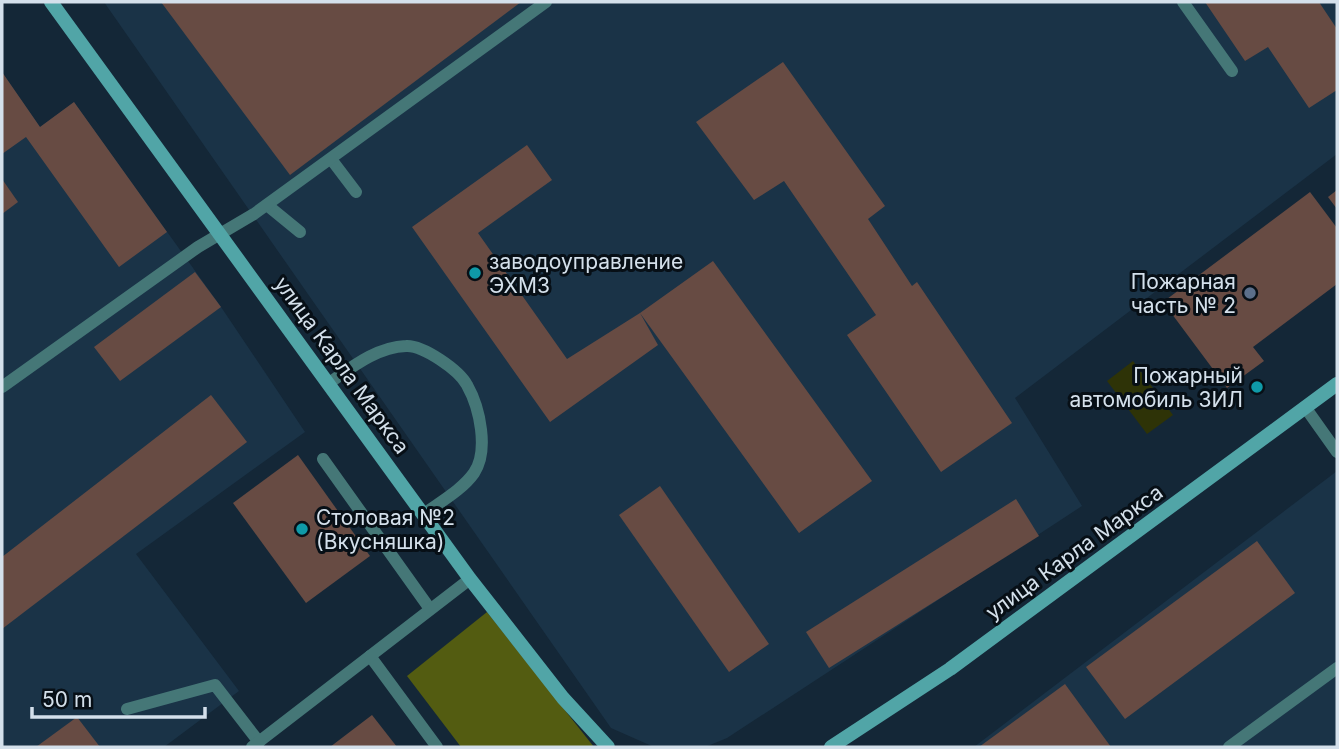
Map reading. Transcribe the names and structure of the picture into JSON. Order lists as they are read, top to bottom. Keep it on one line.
{"streets":{"street":["улица Карла Маркса"]},"places":["заводоуправление ЭХМЗ","Пожарная часть № 2","Пожарный автомобиль ЗИЛ","Столовая №2 (Вкусняшка)"],"scale_bar":"50 m"}
